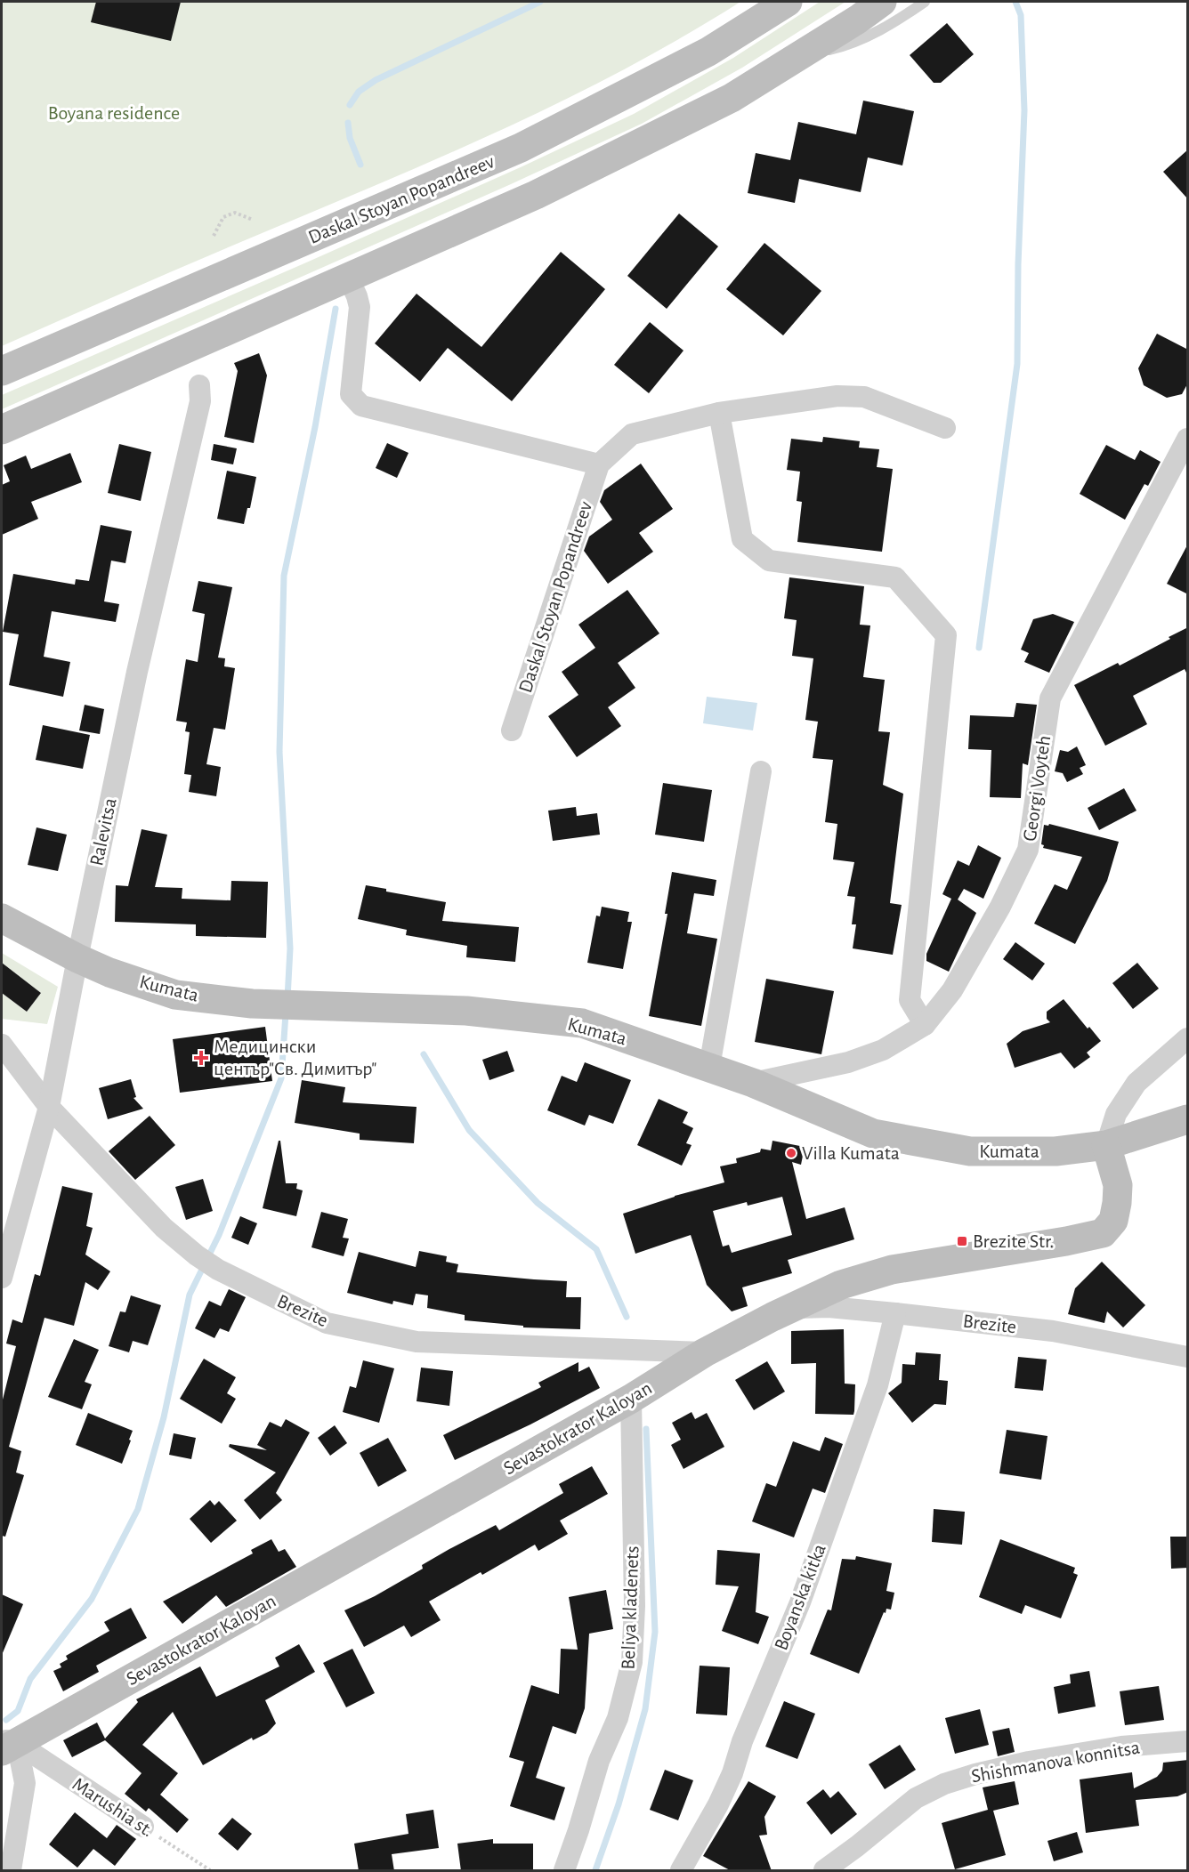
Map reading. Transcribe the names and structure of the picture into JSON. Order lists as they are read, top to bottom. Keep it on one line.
{"streets":{"main road":["Daskal Stoyan Popandreev","Kumata","Sevastokrator Kaloyan"],"street":["Georgi Voyteh","Ralevitsa","Brezite","Boyanska kitka","Beliya kladenets","Shishmanova konnitsa","Marushia st."]},"crossings":[["Georgi Voyteh","Kumata"],["Ralevitsa","Kumata"],["Ralevitsa","Brezite"],["Kumata","Sevastokrator Kaloyan"],["Brezite","Sevastokrator Kaloyan"],["Brezite","Boyanska kitka"],["Sevastokrator Kaloyan","Beliya kladenets"],["Sevastokrator Kaloyan","Marushia st."]],"parks":["Boyana residence"],"places":{"health":["Медицински център\"Св. Димитър\""],"other":["Villa Kumata"],"transit":["Brezite Str."]}}
